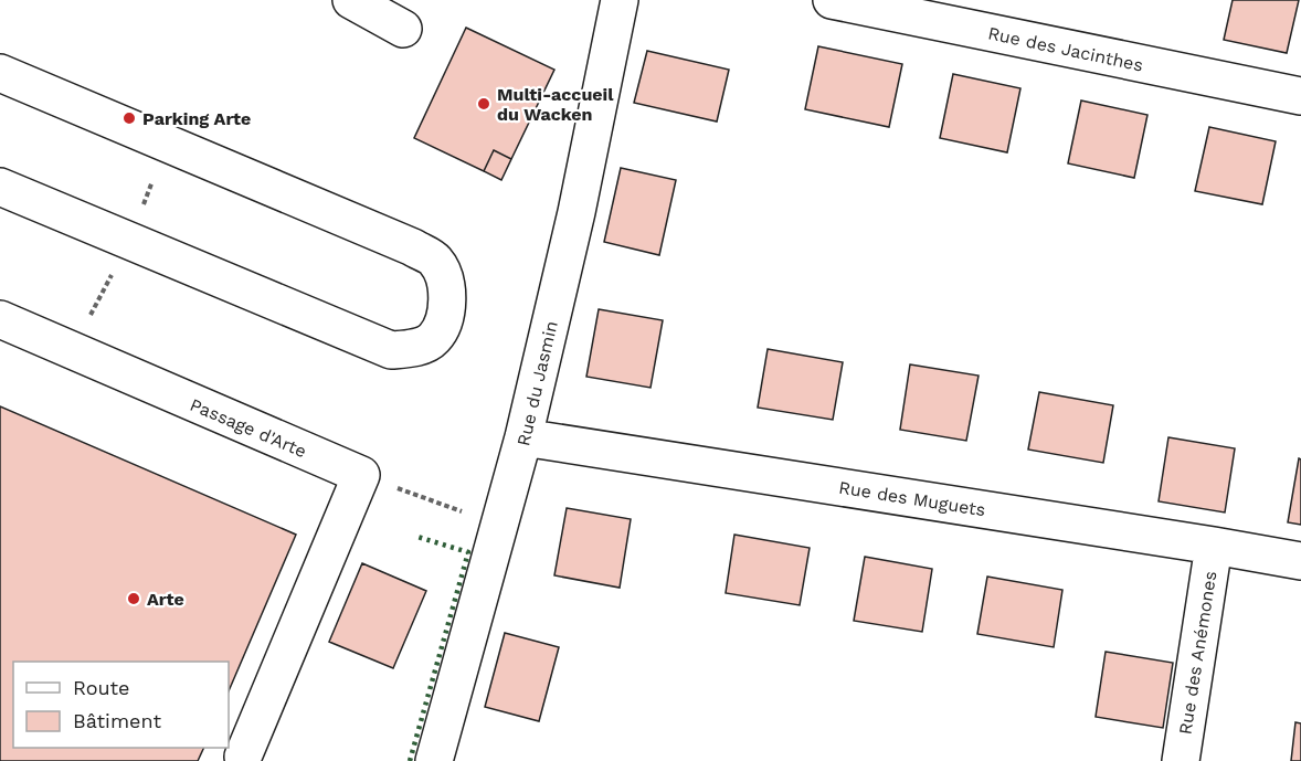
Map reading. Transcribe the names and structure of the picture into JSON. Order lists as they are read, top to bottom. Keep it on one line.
{"streets":{"street":["Rue des Jacinthes","Rue du Jasmin","Passage d'Arte","Rue des Muguets","Rue des Anémones"]},"crossings":[["Rue du Jasmin","Rue des Muguets"],["Rue des Muguets","Rue des Anémones"]],"places":["Multi-accueil du Wacken","Parking Arte","Arte"],"legend":["Route","Bâtiment"]}
